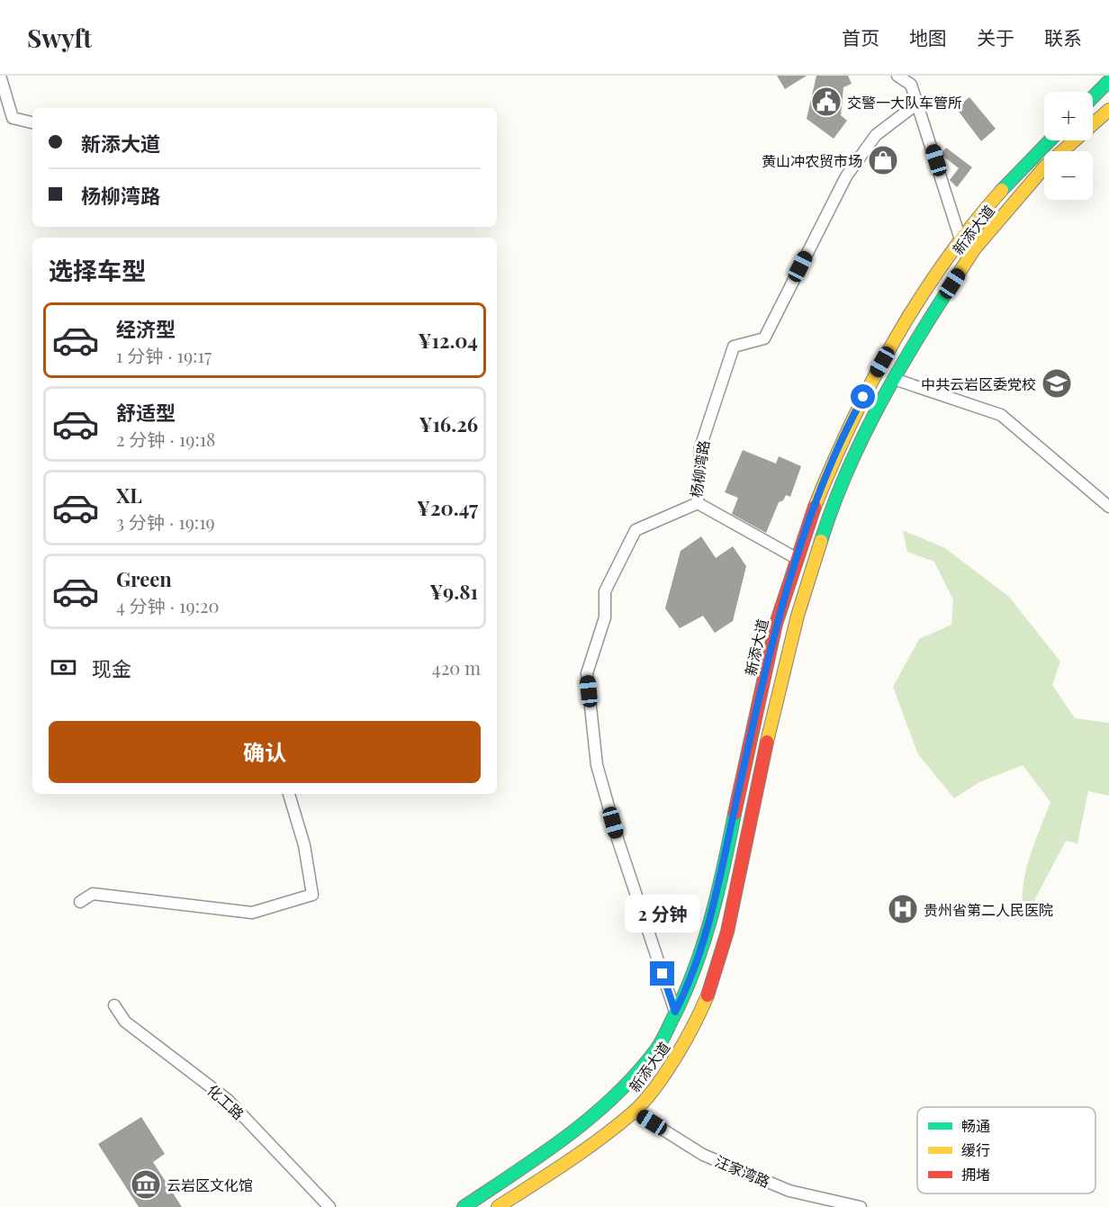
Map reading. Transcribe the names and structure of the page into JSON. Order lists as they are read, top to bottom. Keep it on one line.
{"streets":{"main road":["新添大道"],"street":["杨柳湾路","化工路","汪家湾路"]},"crossings":[["新添大道","杨柳湾路"],["新添大道","汪家湾路"]],"places":{"public building":["交警一大队车管所"],"shop":["黄山冲农贸市场"],"school or university":["中共云岩区委党校"],"hospital":["贵州省第二人民医院"],"museum":["云岩区文化馆"]},"legend":["畅通","缓行","拥堵"],"page":{"header":"Swyft","nav":["首页","地图","关于","联系"],"map_buttons":["+","−"],"banner":["新添大道","杨柳湾路"],"heading":"选择车型","list":[{"name":"经济型","note":"1 分钟 · 19:17","value":"¥12.04"},{"name":"舒适型","note":"2 分钟 · 19:18","value":"¥16.26"},{"name":"XL","note":"3 分钟 · 19:19","value":"¥20.47"},{"name":"Green","note":"4 分钟 · 19:20","value":"¥9.81"}],"pay":["现金","420 m"],"buttons":"确认","bubble":"2 分钟"}}
